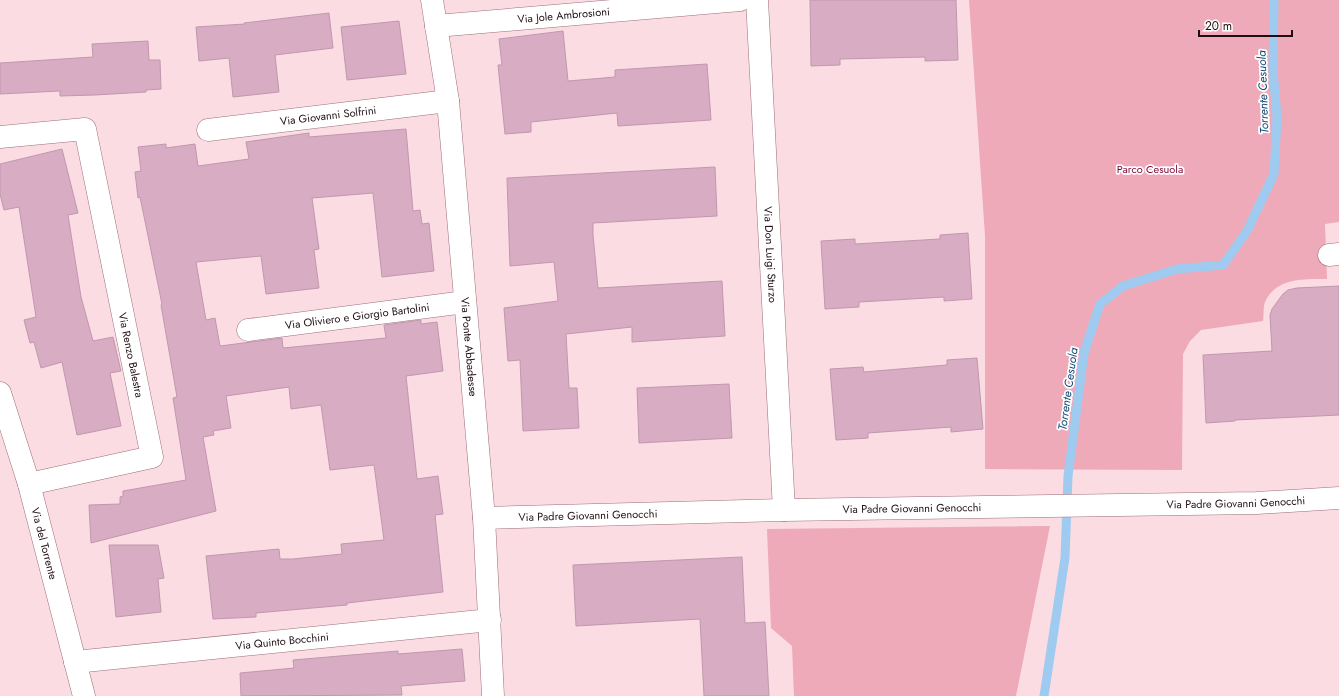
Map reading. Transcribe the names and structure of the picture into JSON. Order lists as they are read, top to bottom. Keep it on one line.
{"streets":{"street":["Via Jole Ambrosioni","Via Giovanni Solfrini","Via Don Luigi Sturzo","Via Oliviero e Giorgio Bartolini","Via Ponte Abbadesse","Via Renzo Balestra","Via Padre Giovanni Genocchi","Via del Torrente","Via Quinto Bocchini"]},"crossings":[["Via Jole Ambrosioni","Via Ponte Abbadesse"],["Via Giovanni Solfrini","Via Ponte Abbadesse"],["Via Don Luigi Sturzo","Via Padre Giovanni Genocchi"],["Via Oliviero e Giorgio Bartolini","Via Ponte Abbadesse"],["Via Ponte Abbadesse","Via Padre Giovanni Genocchi"],["Via Ponte Abbadesse","Via Quinto Bocchini"],["Via Renzo Balestra","Via del Torrente"],["Via del Torrente","Via Quinto Bocchini"]],"water":["Torrente Cesuola"],"parks":["Parco Cesuola"],"scale_bar":"20 m"}
